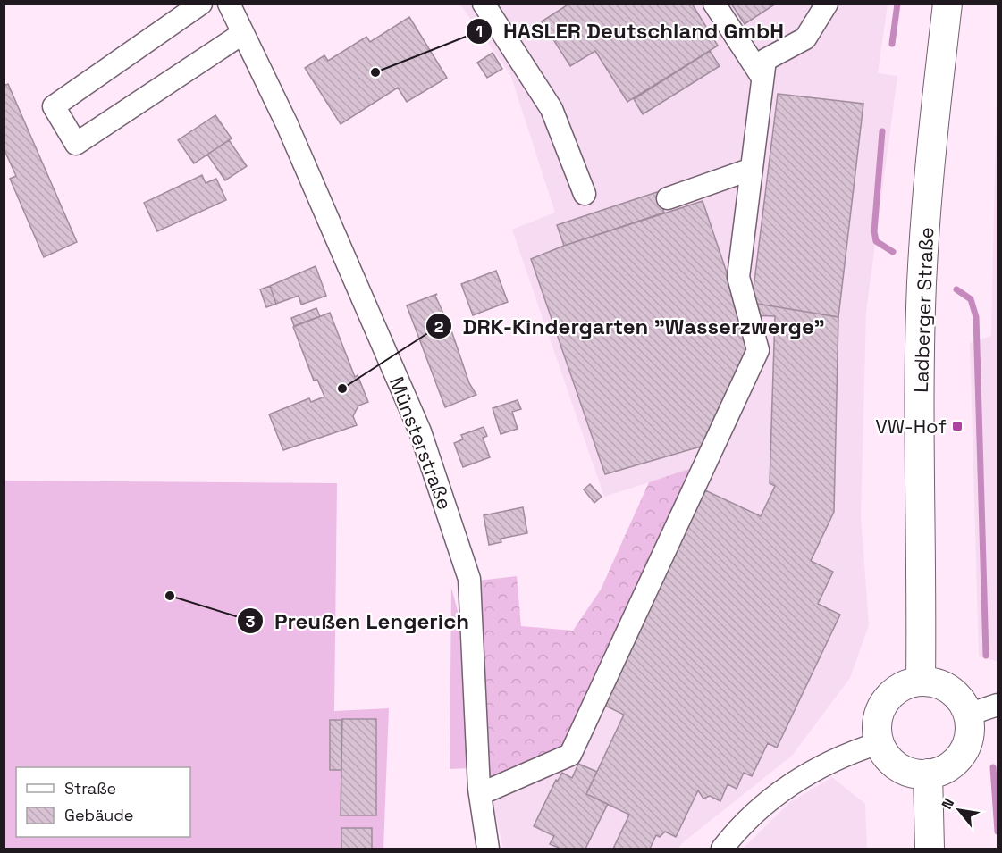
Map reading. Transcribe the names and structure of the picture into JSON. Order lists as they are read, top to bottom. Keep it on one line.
{"streets":{"main road":["Ladberger Straße"],"street":["Münsterstraße"]},"places":{"other":["HASLER Deutschland GmbH","DRK-Kindergarten \"Wasserzwerge\"","Preußen Lengerich"],"transit":["VW-Hof"]},"legend":["Straße","Gebäude"],"north":"top left"}
